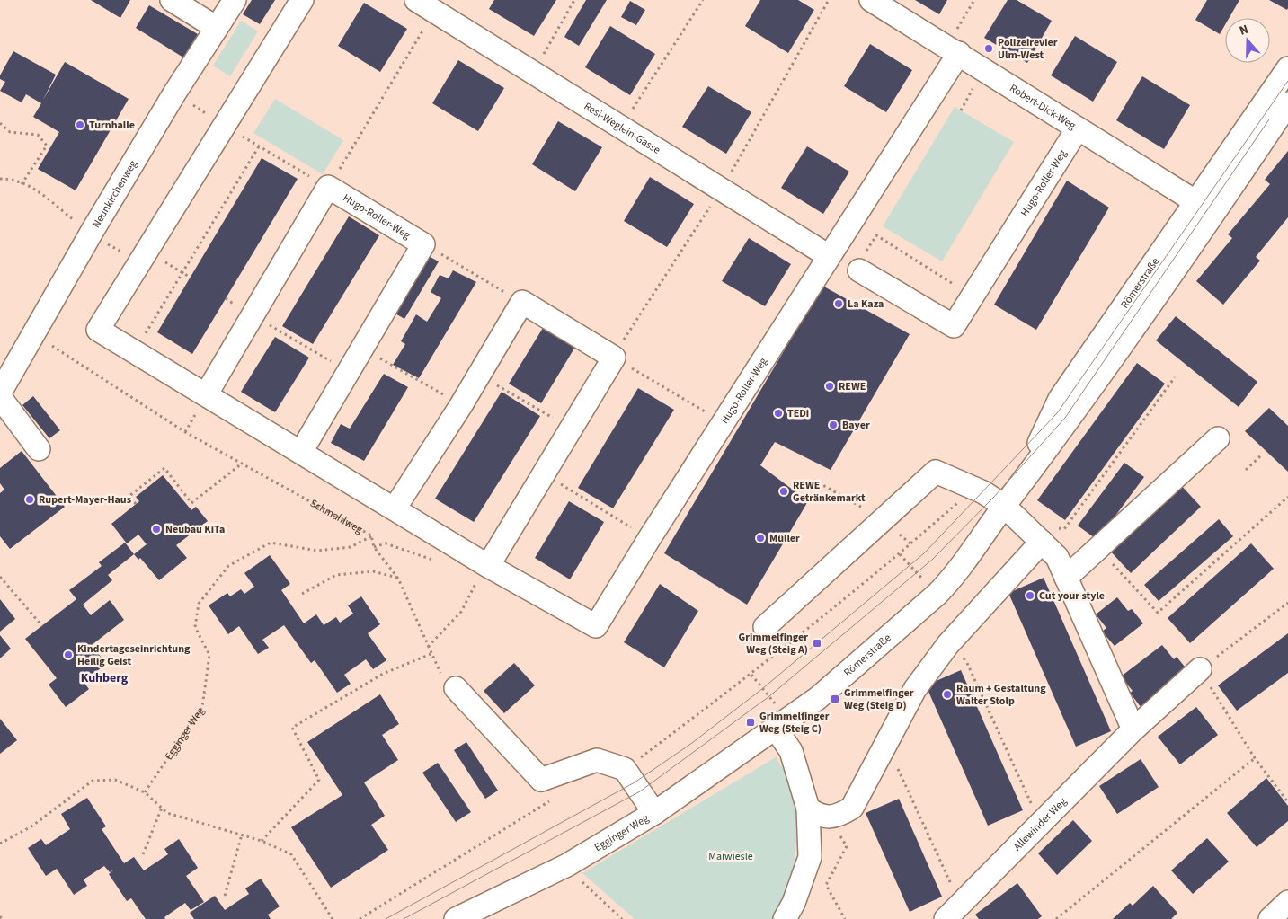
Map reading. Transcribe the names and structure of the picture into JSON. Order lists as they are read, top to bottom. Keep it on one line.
{"streets":{"street":["Robert-Dick-Weg","Resi-Weglein-Gasse","Hugo-Roller-Weg","Neunkirchenweg","Römerstraße","Egginger Weg","Allewinder Weg"],"path":["Schmahlweg"]},"crossings":[["Robert-Dick-Weg","Hugo-Roller-Weg"],["Robert-Dick-Weg","Römerstraße"],["Resi-Weglein-Gasse","Hugo-Roller-Weg"],["Neunkirchenweg","Schmahlweg"],["Römerstraße","Egginger Weg"],["Schmahlweg","Egginger Weg"]],"districts":["Kuhberg"],"parks":["Maiwiesle"],"places":{"other":["Polizeirevier Ulm-West","Turnhalle","La Kaza","REWE","TEDi","Bayer","REWE Getränkemarkt","Rupert-Mayer-Haus","Neubau KiTa","Müller","Cut your style","Kindertageseinrichtung Heilig Geist","Raum + Gestaltung Walter Stolp"],"transit":["Grimmelfinger Weg (Steig A)","Grimmelfinger Weg (Steig D)","Grimmelfinger Weg (Steig C)"]},"north":"top"}
